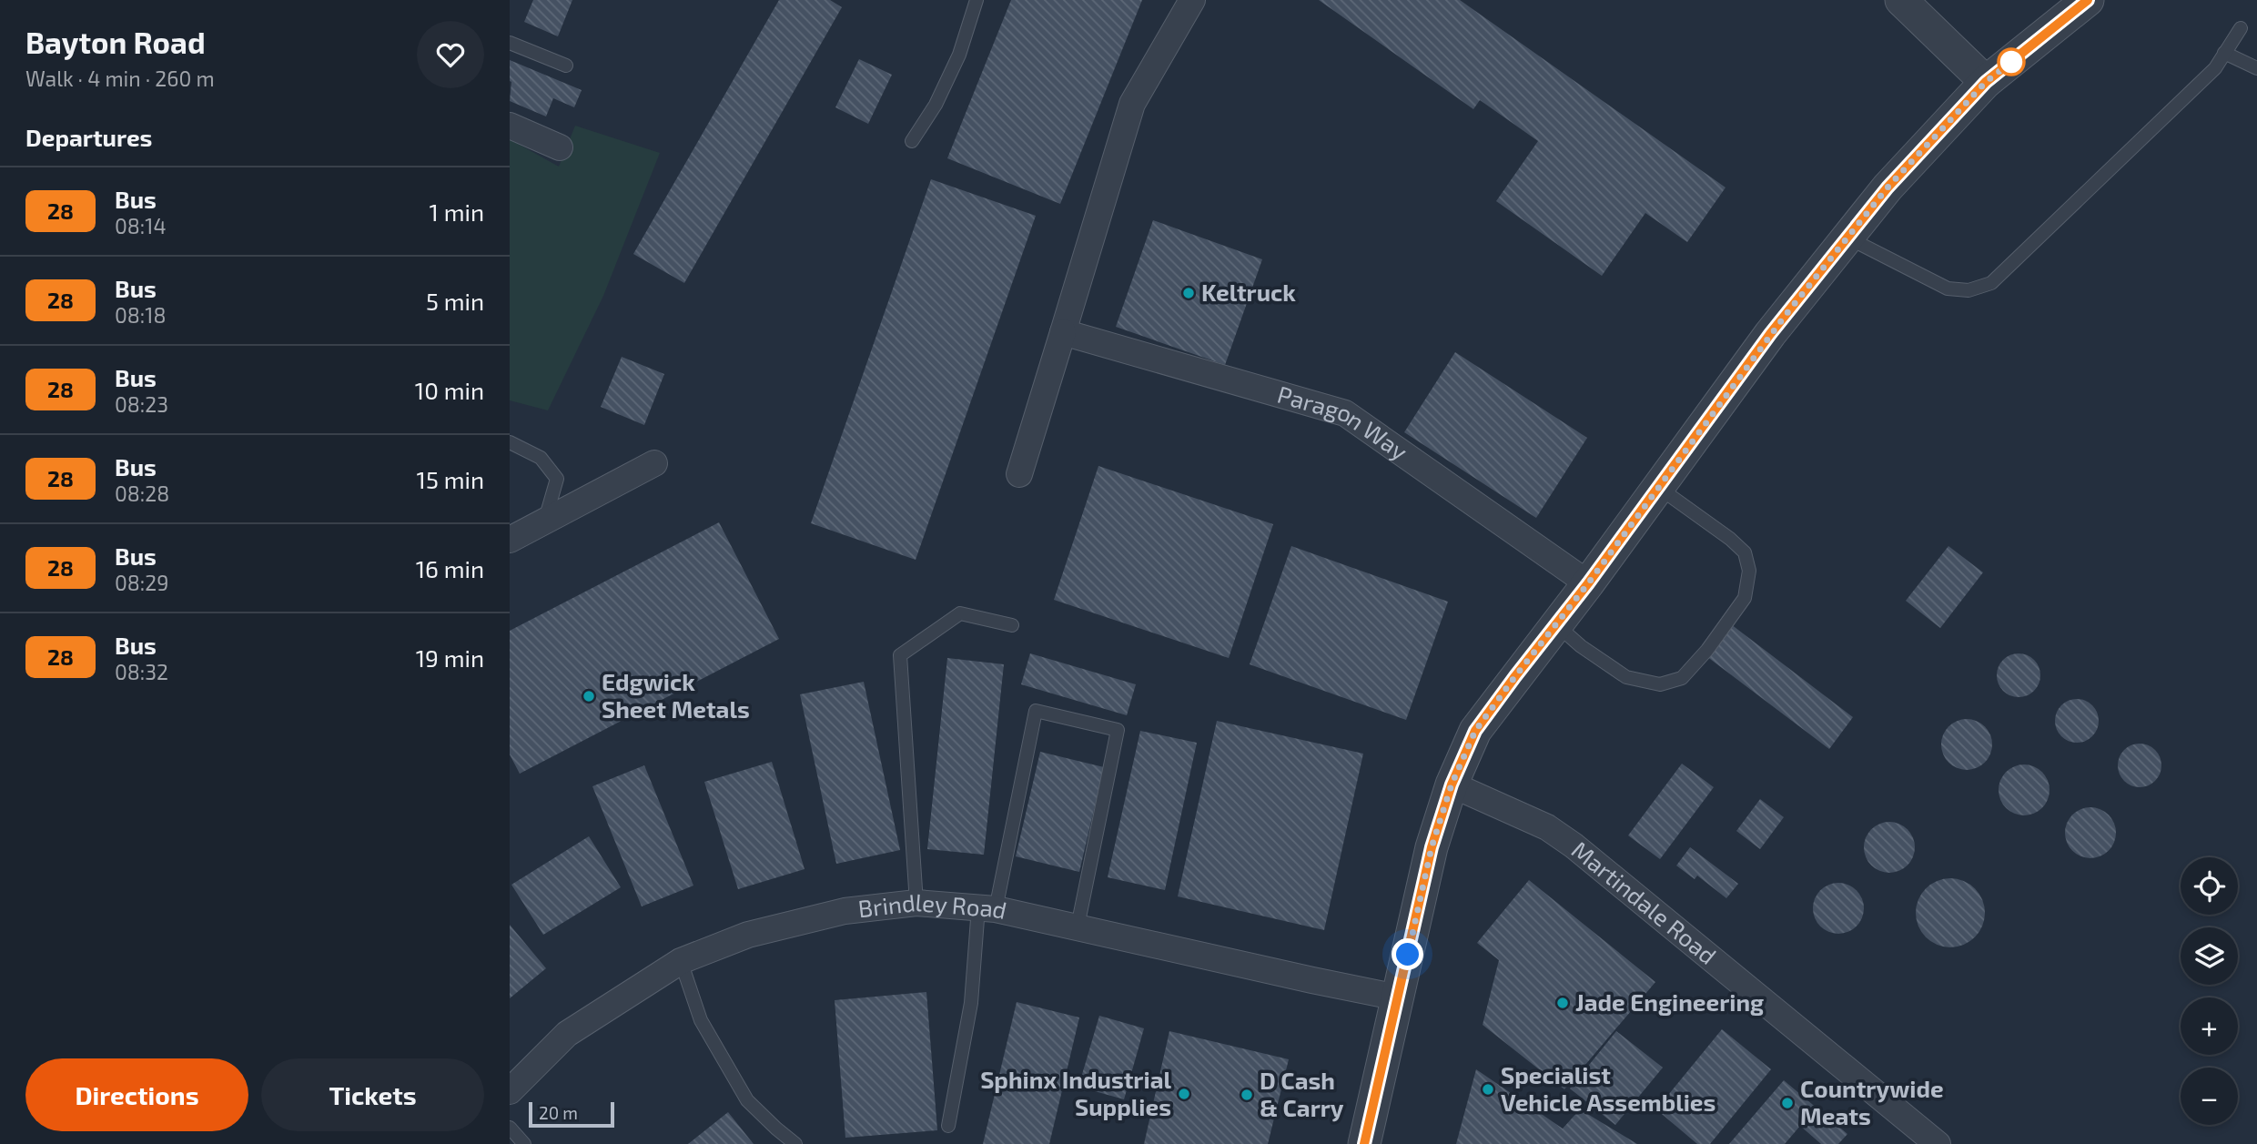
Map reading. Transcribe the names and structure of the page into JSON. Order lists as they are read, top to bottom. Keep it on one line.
{"streets":{"street":["Paragon Way","Martindale Road","Brindley Road"]},"places":["Keltruck","Edgwick Sheet Metals","Jade Engineering","Specialist Vehicle Assemblies","Sphinx Industrial Supplies","D Cash & Carry","Countrywide Meats"],"lines":["bus line 28"],"scale_bar":"20 m","page":{"heading":[["Bayton Road","Walk · 4 min · 260 m"],"Departures"],"list":[{"mark":"28","name":"Bus","note":"08:14","value":"1 min"},{"mark":"28","name":"Bus","note":"08:18","value":"5 min"},{"mark":"28","name":"Bus","note":"08:23","value":"10 min"},{"mark":"28","name":"Bus","note":"08:28","value":"15 min"},{"mark":"28","name":"Bus","note":"08:29","value":"16 min"},{"mark":"28","name":"Bus","note":"08:32","value":"19 min"}],"map_buttons":["+","−"],"buttons":["Directions","Tickets"],"scale":"20 m"}}
